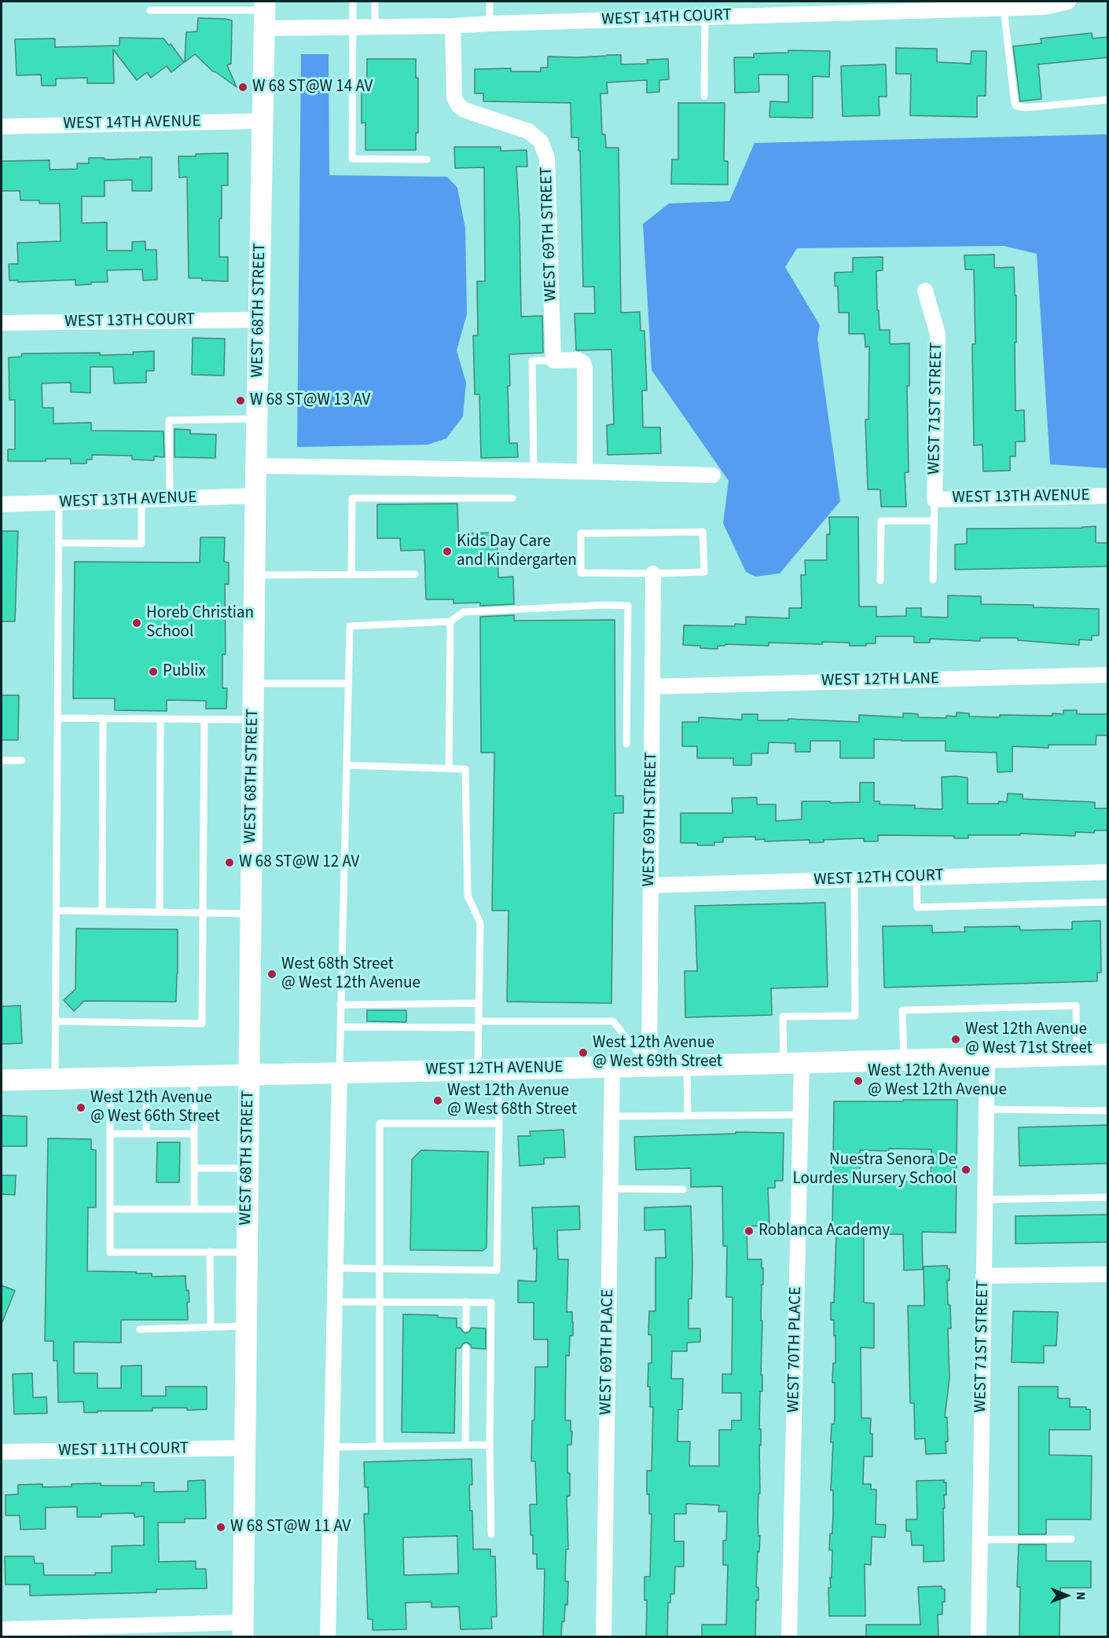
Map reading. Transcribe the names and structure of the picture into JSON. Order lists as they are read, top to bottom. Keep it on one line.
{"streets":{"main road":["WEST 68TH STREET","WEST 12TH AVENUE"],"street":["WEST 14TH COURT","WEST 14TH AVENUE","WEST 69TH STREET","WEST 13TH COURT","WEST 71ST STREET","WEST 13TH AVENUE","WEST 12TH LANE","WEST 12TH COURT","WEST 70TH PLACE","WEST 69TH PLACE","WEST 11TH COURT"]},"crossings":[["WEST 14TH COURT","WEST 69TH STREET"],["WEST 14TH COURT","WEST 68TH STREET"],["WEST 14TH AVENUE","WEST 68TH STREET"],["WEST 69TH STREET","WEST 12TH LANE"],["WEST 69TH STREET","WEST 12TH COURT"],["WEST 69TH STREET","WEST 12TH AVENUE"],["WEST 68TH STREET","WEST 13TH COURT"],["WEST 68TH STREET","WEST 13TH AVENUE"],["WEST 68TH STREET","WEST 12TH AVENUE"],["WEST 68TH STREET","WEST 11TH COURT"],["WEST 71ST STREET","WEST 13TH AVENUE"],["WEST 71ST STREET","WEST 12TH AVENUE"],["WEST 12TH AVENUE","WEST 70TH PLACE"],["WEST 12TH AVENUE","WEST 69TH PLACE"]],"places":["W 68 ST@W 14 AV","W 68 ST@W 13 AV","Kids Day Care and Kindergarten","Horeb Christian School","Publix","W 68 ST@W 12 AV","West 68th Street @ West 12th Avenue","West 12th Avenue @ West 71st Street","West 12th Avenue @ West 69th Street","West 12th Avenue @ West 12th Avenue","West 12th Avenue @ West 68th Street","West 12th Avenue @ West 66th Street","Nuestra Senora De Lourdes Nursery School","Roblanca Academy","W 68 ST@W 11 AV"],"north":"right"}
